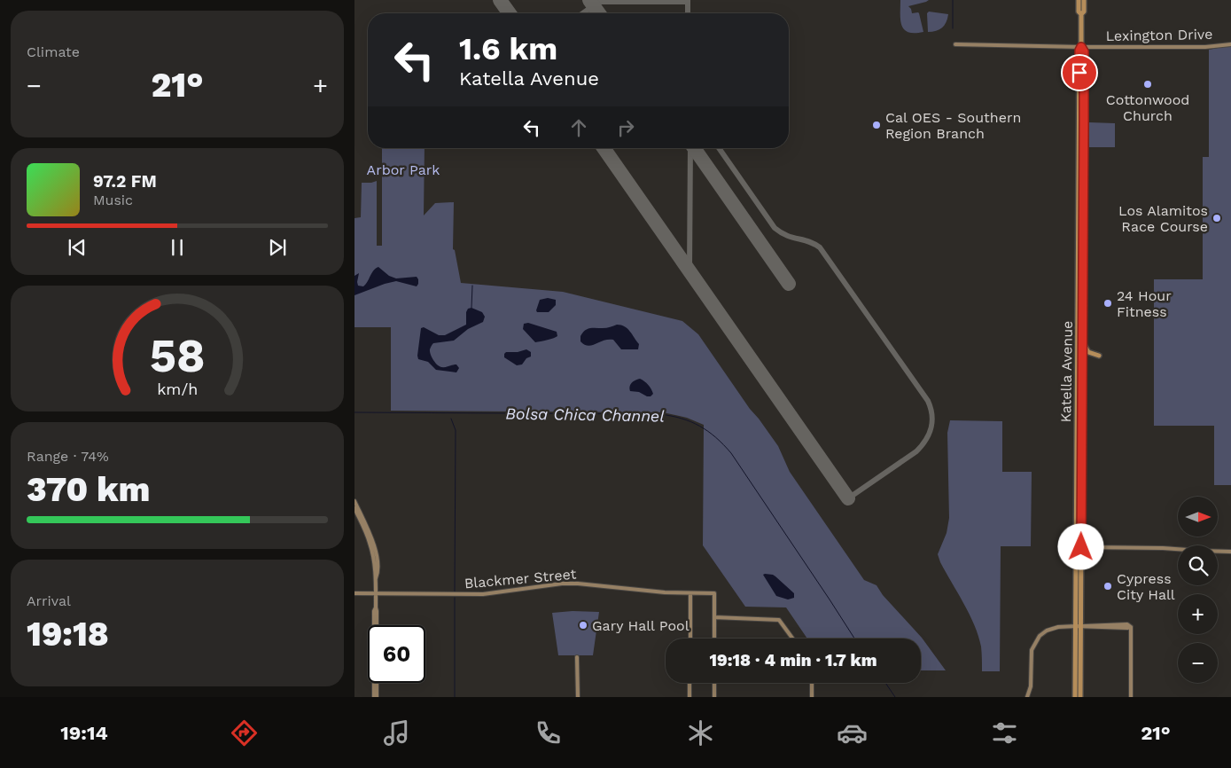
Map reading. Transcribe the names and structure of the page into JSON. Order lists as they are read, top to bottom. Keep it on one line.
{"streets":{"main road":["Katella Avenue"],"street":["Lexington Drive","Blackmer Street"]},"crossings":[["Lexington Drive","Katella Avenue"]],"water":["Bolsa Chica Channel"],"parks":["Arbor Park"],"places":["Cottonwood Church","Cal OES - Southern Region Branch","Los Alamitos Race Course","24 Hour Fitness","Cypress City Hall","Gary Hall Pool"],"north":"right","page":{"tile":["Climate",["Range · 74%","370 km"],["Arrival","19:18"]],"turn":["1.6 km","Katella Avenue"],"heat":["−","21°","+"],"song":["97.2 FM","Music"],"map_buttons":["+","−"],"limit":"60","trip":"19:18 · 4 min · 1.7 km","tabs":["19:14","21°"],"gauge":["58","km/h"]}}
